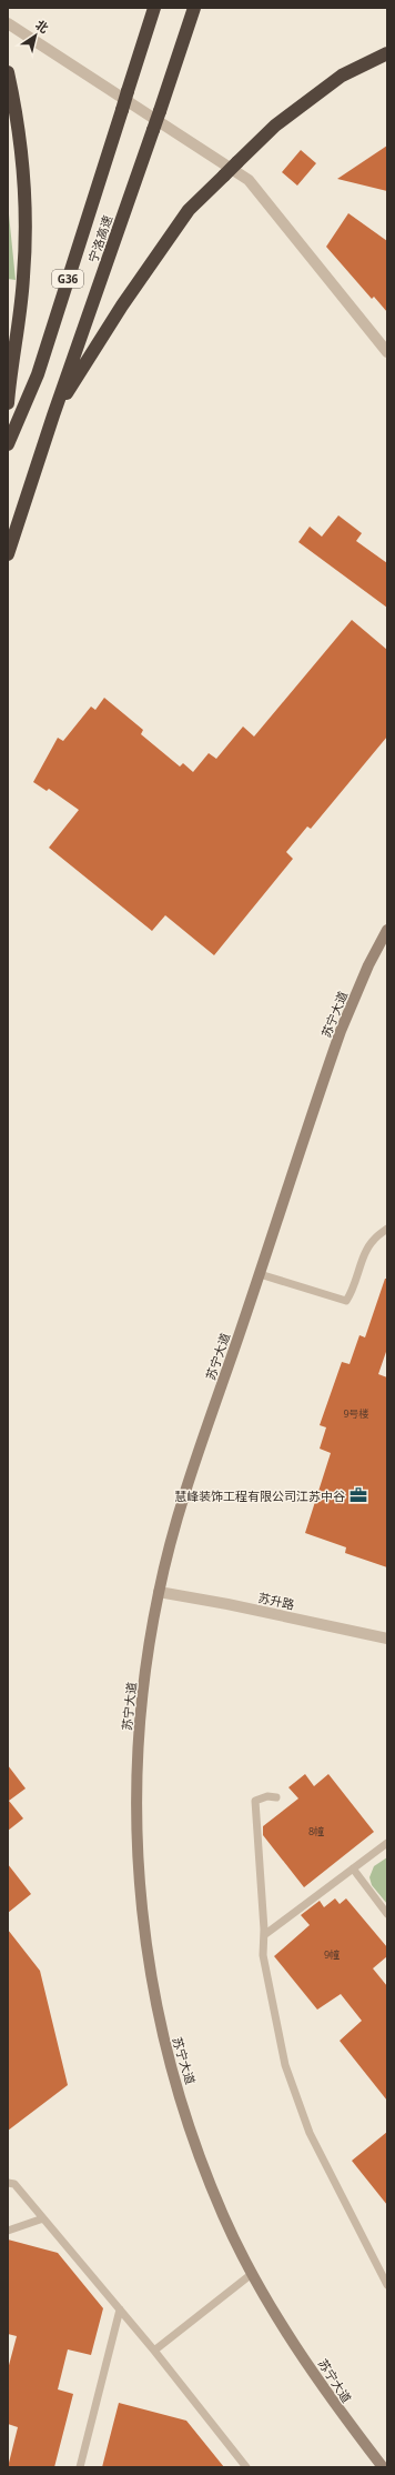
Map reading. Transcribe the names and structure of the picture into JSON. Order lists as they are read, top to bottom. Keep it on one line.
{"streets":{"highway":["宁洛高速","G36"],"street":["苏宁大道","苏升路"]},"crossings":[["苏宁大道","苏升路"]],"places":{"office":["慧峰装饰工程有限公司江苏中谷"]},"house_numbers":["9号楼","8幢","9幢"],"north":"top right"}
